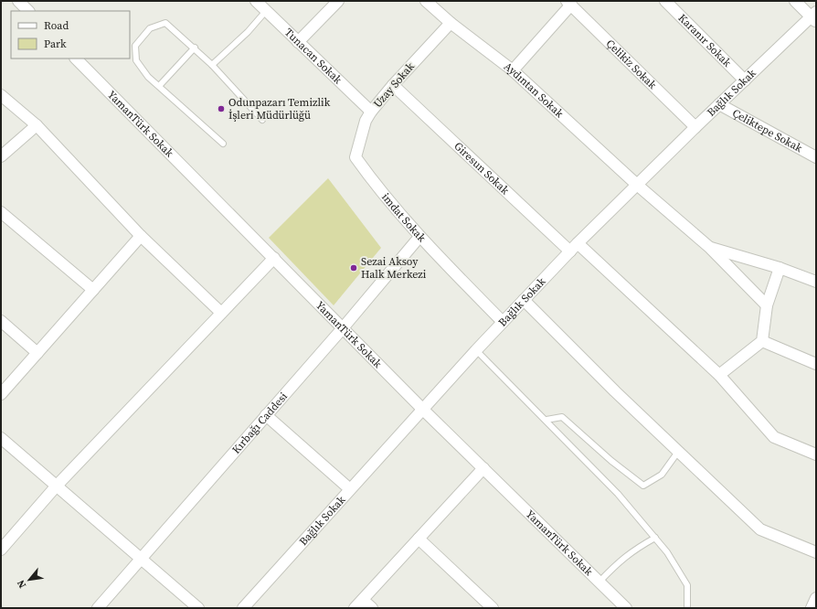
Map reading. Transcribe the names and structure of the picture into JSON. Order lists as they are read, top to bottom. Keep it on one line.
{"streets":{"street":["Karanır Sokak","Tunacan Sokak","Çelikiz Sokak","Uzay Sokak","Aydıntan Sokak","Bağlık Sokak","YamanTürk Sokak","Çeliktepe Sokak","Giresun Sokak","imdat Sokak","Kırbağı Caddesi"]},"crossings":[["Karanır Sokak","Bağlık Sokak"],["Tunacan Sokak","Uzay Sokak"],["Çelikiz Sokak","Bağlık Sokak"],["Uzay Sokak","Aydıntan Sokak"],["Uzay Sokak","Giresun Sokak"],["Uzay Sokak","imdat Sokak"],["Aydıntan Sokak","Bağlık Sokak"],["Bağlık Sokak","YamanTürk Sokak"],["Bağlık Sokak","Çeliktepe Sokak"],["Bağlık Sokak","Giresun Sokak"],["Bağlık Sokak","imdat Sokak"],["YamanTürk Sokak","Kırbağı Caddesi"],["imdat Sokak","Kırbağı Caddesi"]],"places":["Odunpazarı Temizlik İşleri Müdürlüğü","Sezai Aksoy Halk Merkezi"],"legend":["Road","Park"],"north":"bottom left"}
